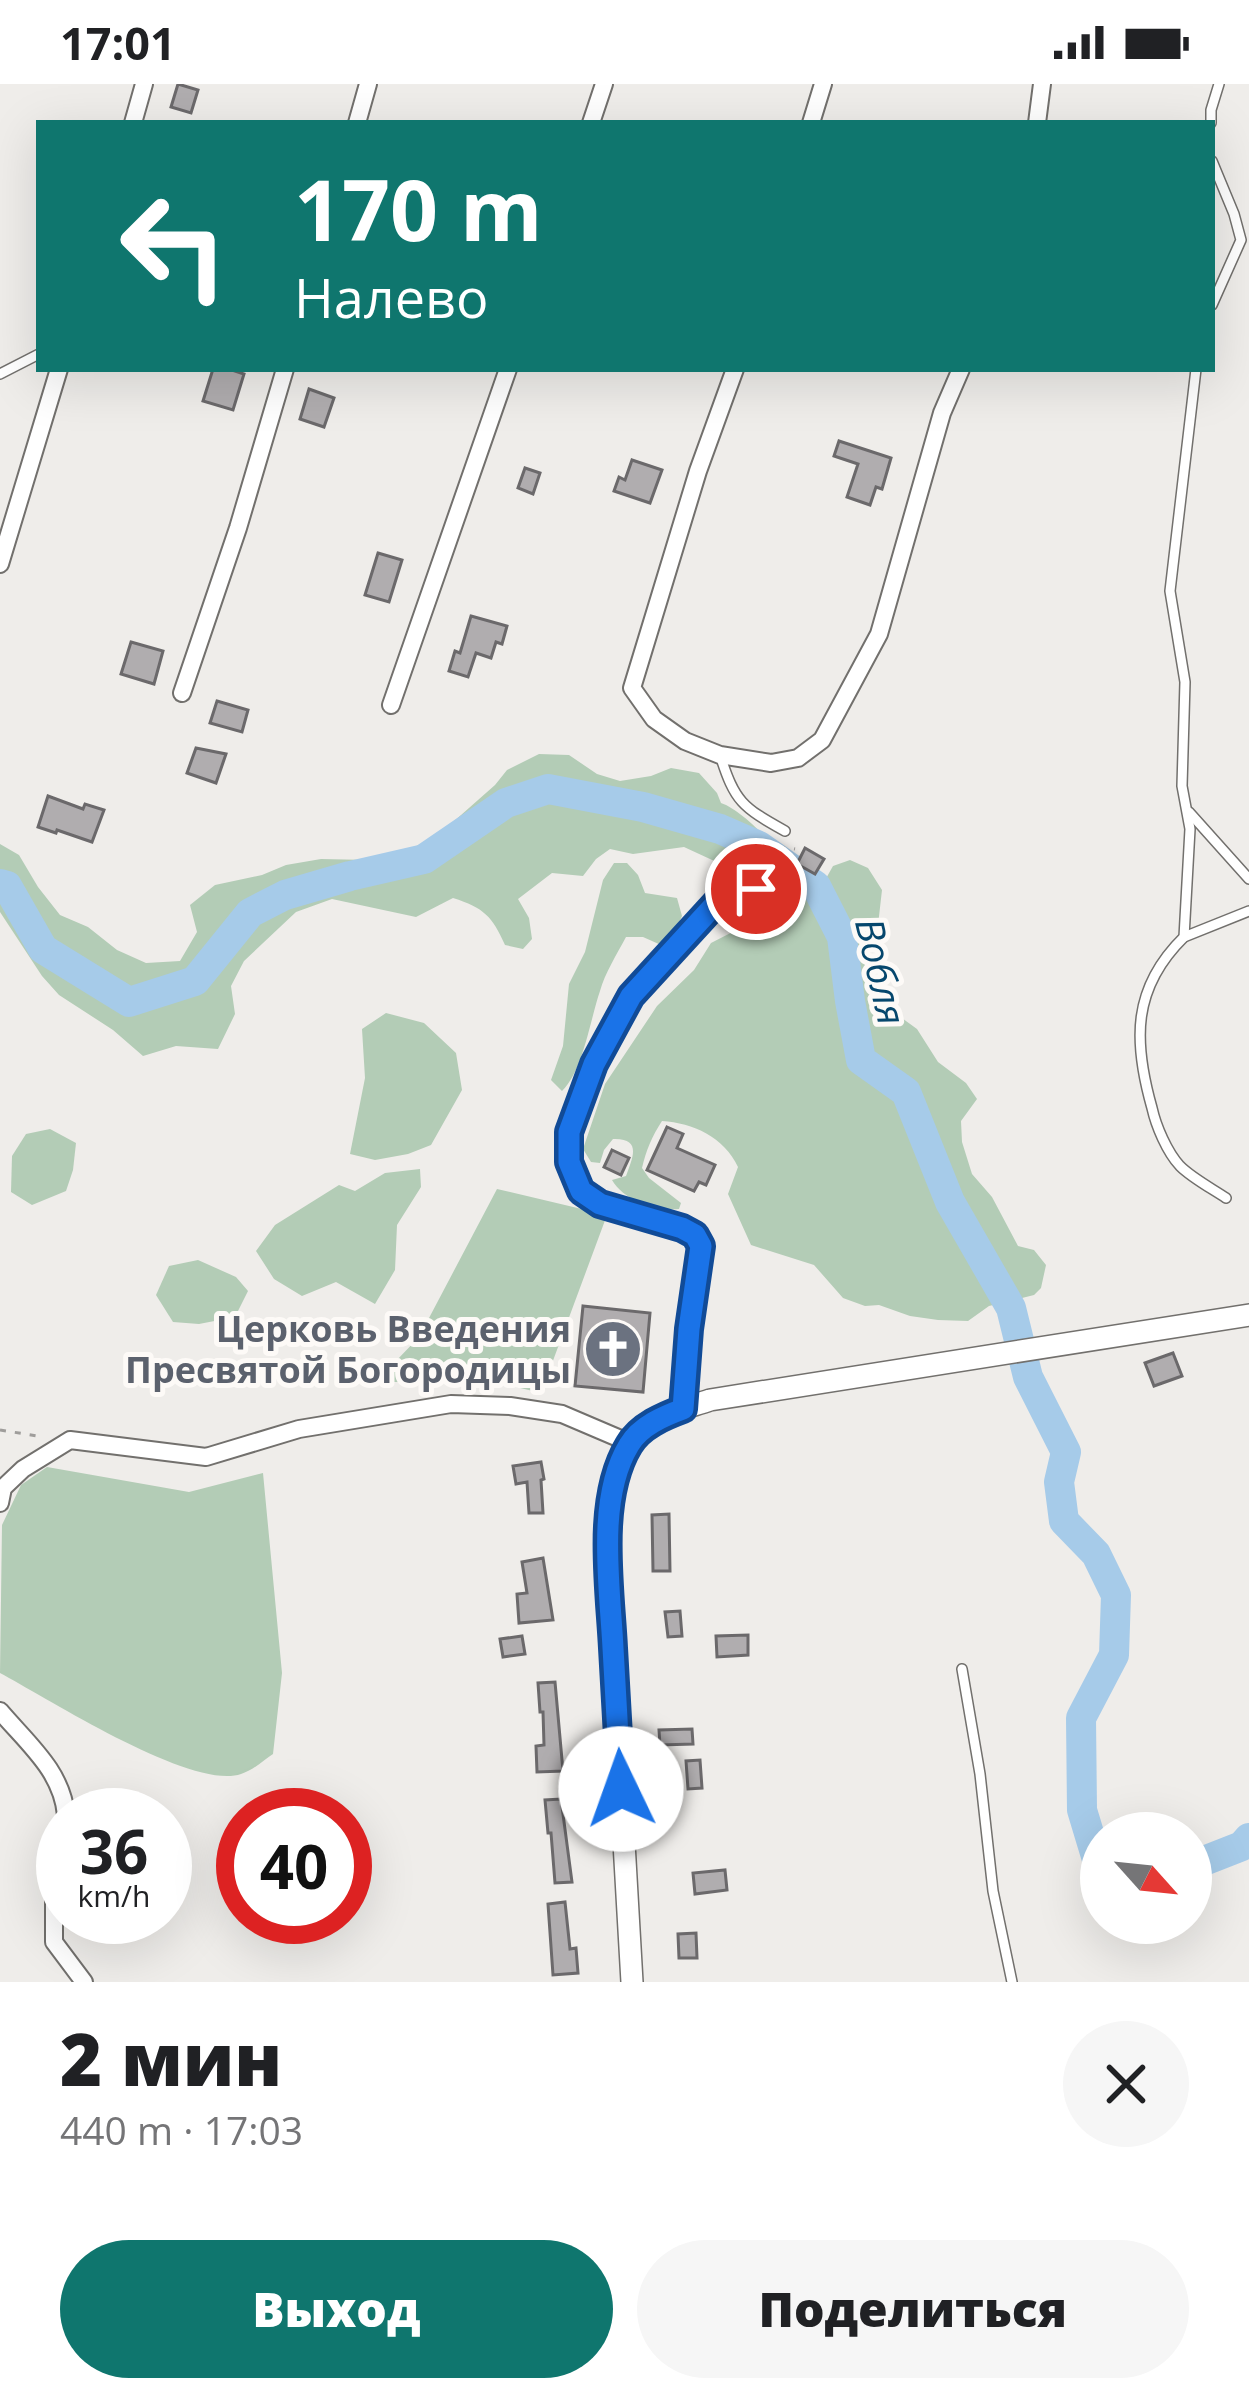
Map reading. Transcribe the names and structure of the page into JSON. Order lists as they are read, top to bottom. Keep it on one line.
{"water":["Вобля"],"places":{"church":["Церковь Введения Пресвятой Богородицы"]},"north":"bottom right","page":{"status":"17:01","turn":["170 m","Налево"],"speed":"36 km/h","limit":"40","heading":["2 мин","440 m · 17:03"],"buttons":["Выход","Поделиться"]}}
